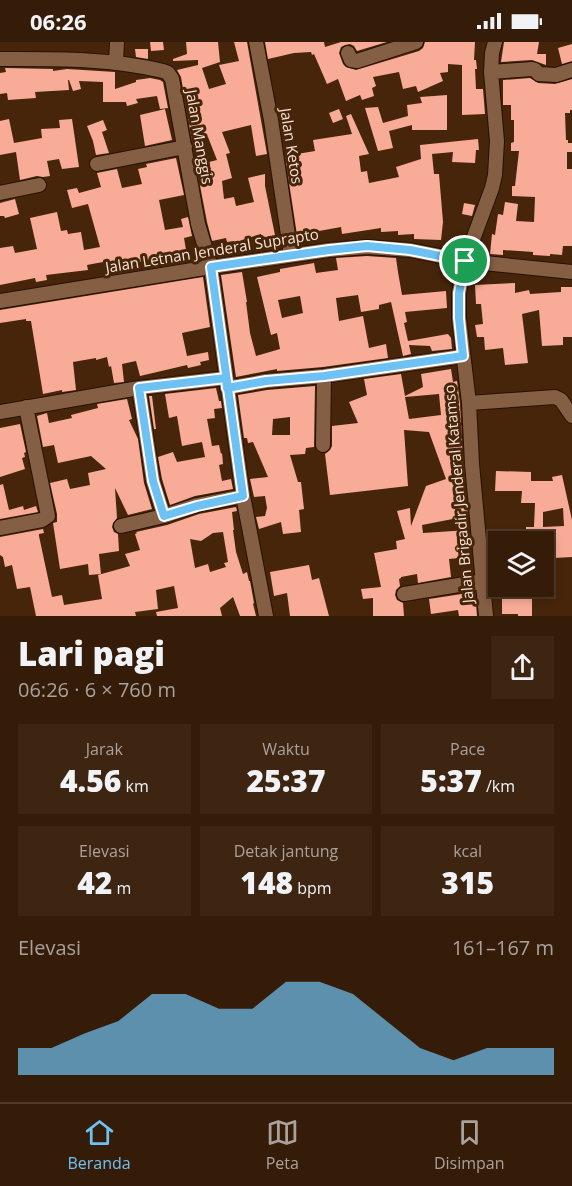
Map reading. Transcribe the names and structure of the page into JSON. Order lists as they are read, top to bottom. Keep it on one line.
{"streets":{"street":["Jalan Manggis","Jalan Ketos","Jalan Letnan Jenderal Suprapto","Jalan Brigadir Jenderal Katamso"]},"crossings":[["Jalan Manggis","Jalan Letnan Jenderal Suprapto"],["Jalan Ketos","Jalan Letnan Jenderal Suprapto"],["Jalan Letnan Jenderal Suprapto","Jalan Brigadir Jenderal Katamso"]],"page":{"status":"06:26","heading":["Lari pagi","06:26 · 6 × 760 m"],"stats":[["Jarak","4.56 km"],["Waktu","25:37"],["Pace","5:37 /km"],["Elevasi","42 m"],["Detak jantung","148 bpm"],["kcal","315"]],"chart":["Elevasi","161–167 m"],"tabs":["Beranda","Peta","Disimpan"]}}
